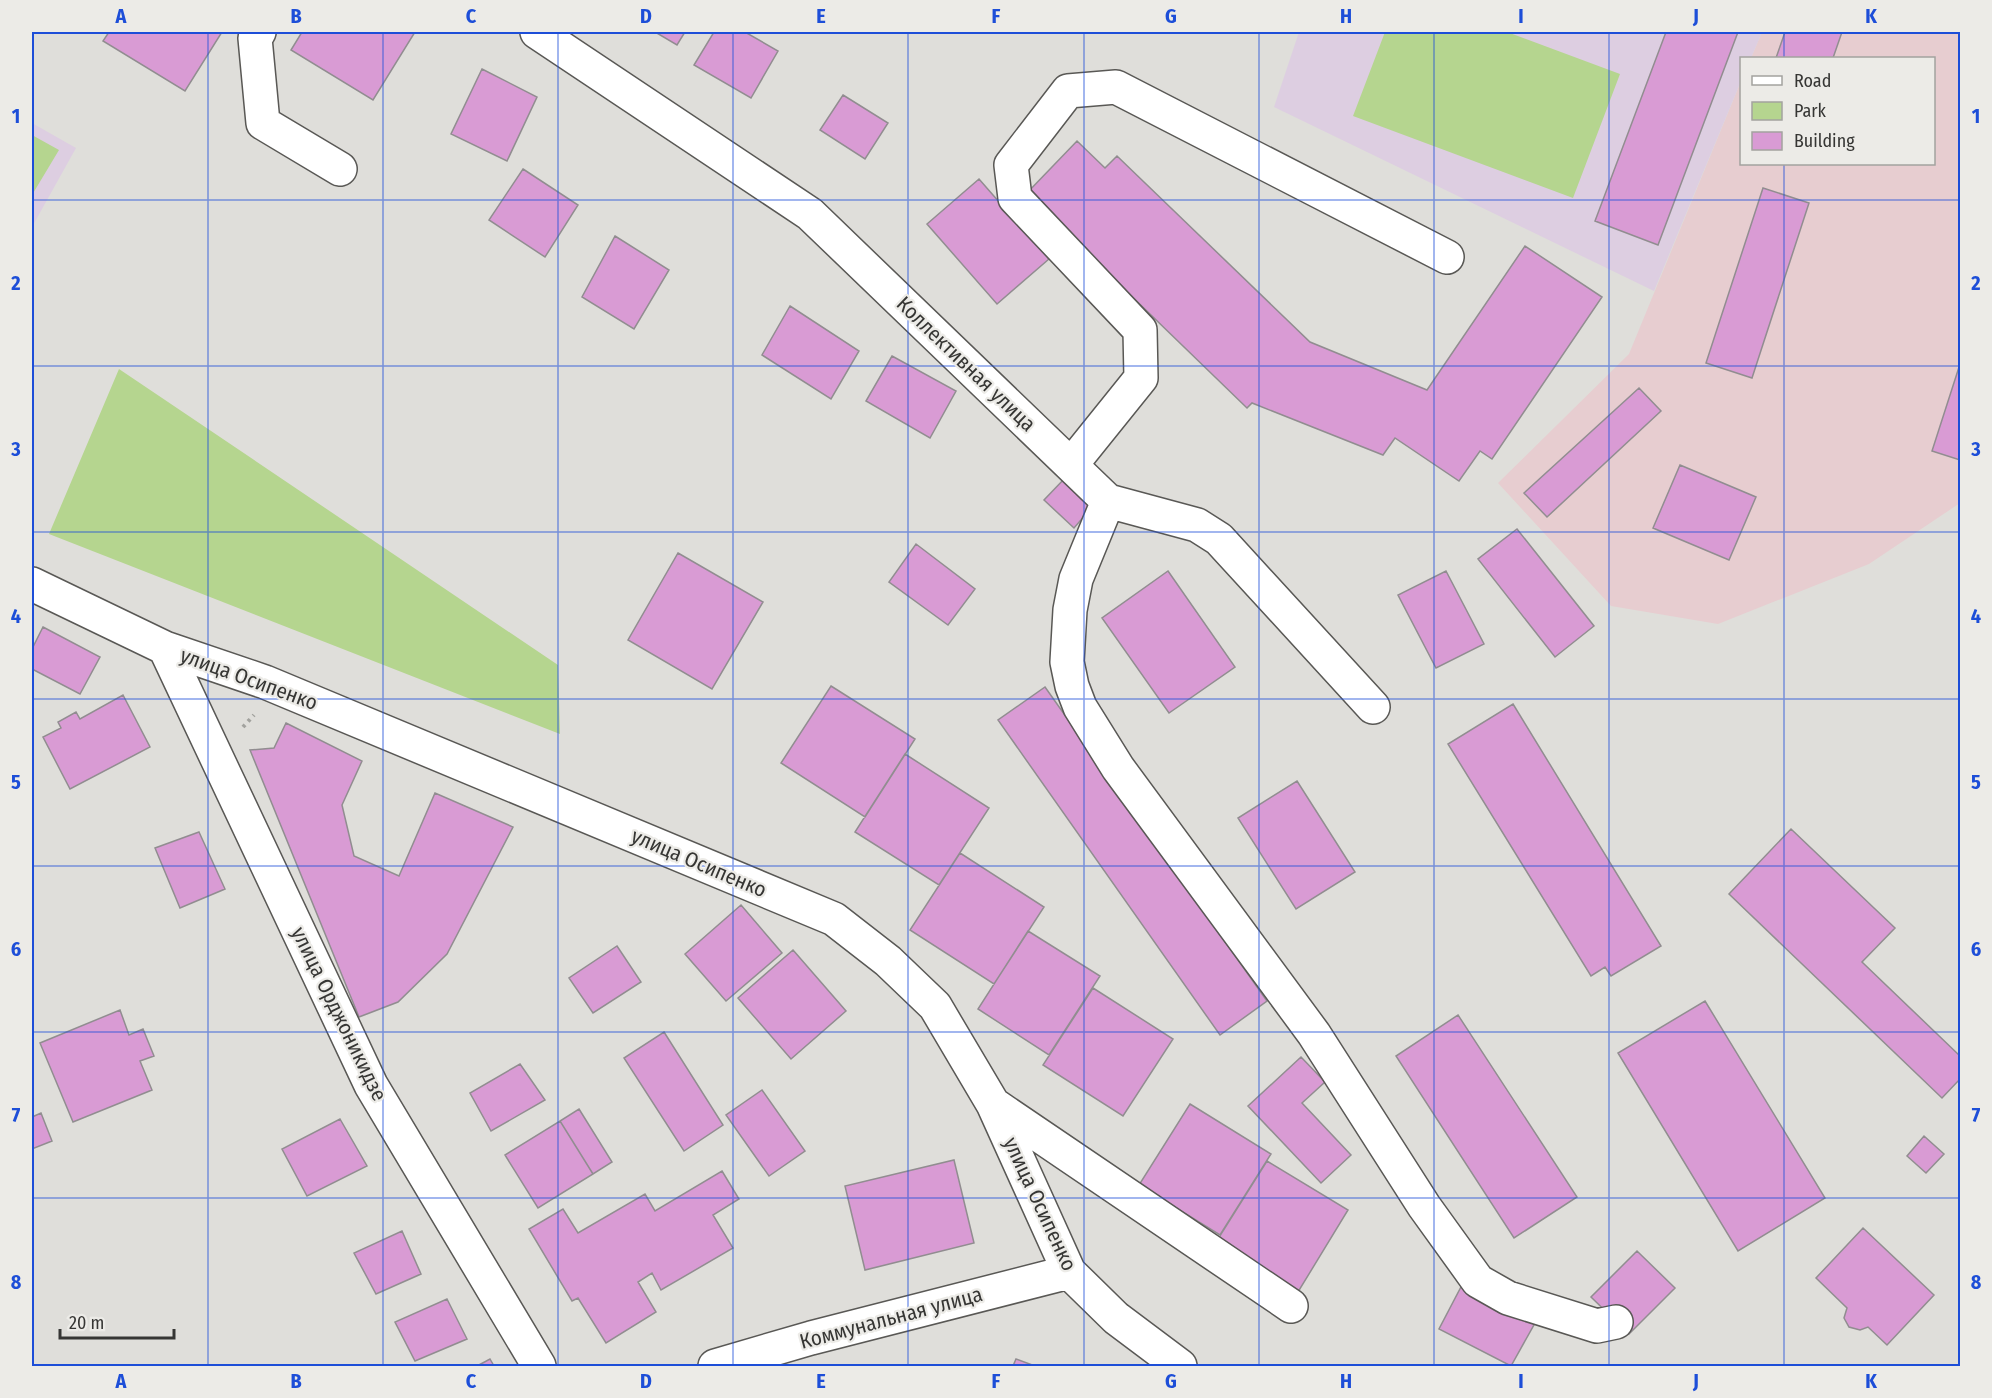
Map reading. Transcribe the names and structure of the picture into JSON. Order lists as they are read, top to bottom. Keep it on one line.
{"streets":{"street":["Коллективная улица","улица Осипенко","улица Орджоникидзе","Коммунальная улица"]},"crossings":[["улица Осипенко","улица Орджоникидзе"],["улица Осипенко","Коммунальная улица"]],"legend":["Road","Park","Building"],"scale_bar":"20 m","grid":{"columns":["A","B","C","D","E","F","G","H","I","J","K"],"rows":["1","2","3","4","5","6","7","8"]}}
